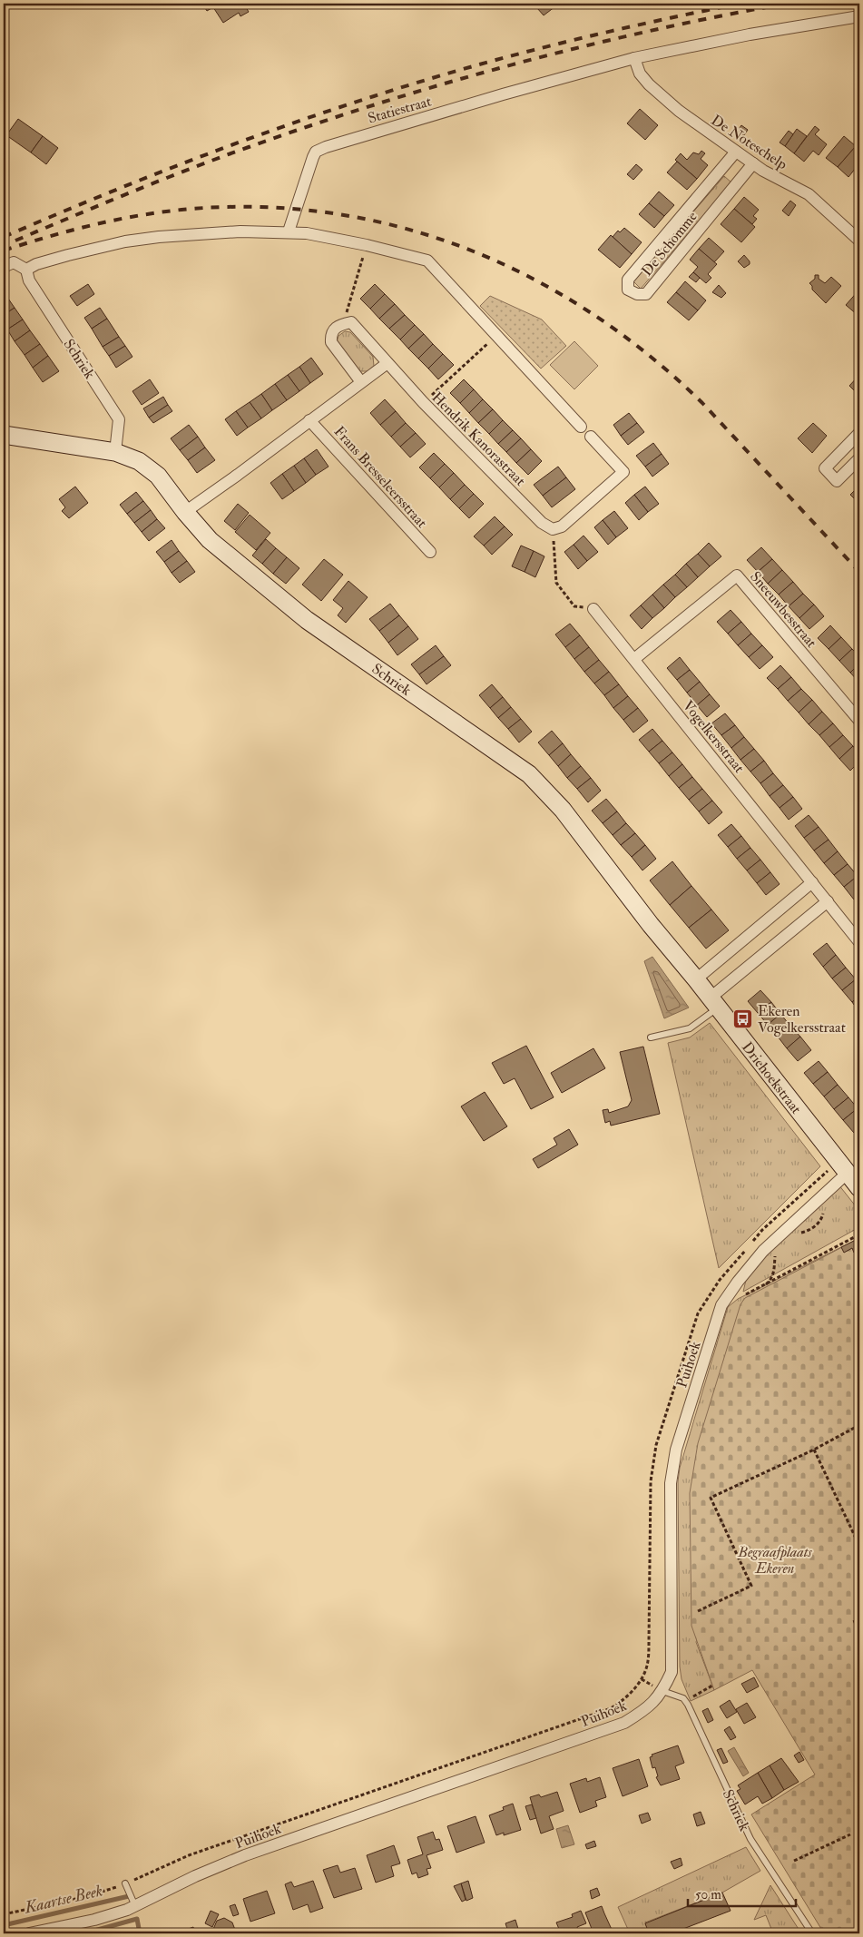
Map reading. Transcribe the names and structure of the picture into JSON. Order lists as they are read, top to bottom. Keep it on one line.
{"streets":{"street":["Statiestraat","De Noteschelp","De Schomme","Schriek","Hendrik Kanorastraat","Frans Bresseleersstraat","Sneeuwbesstraat","Vogelkersstraat","Driehoekstraat","Puihoek"]},"crossings":[["Statiestraat","De Noteschelp"],["De Noteschelp","De Schomme"],["Schriek","Frans Bresseleersstraat"],["Schriek","Driehoekstraat"],["Hendrik Kanorastraat","Frans Bresseleersstraat"],["Sneeuwbesstraat","Vogelkersstraat"],["Driehoekstraat","Puihoek"]],"water":["Kaartse Beek"],"parks":["Begraafplaats Ekeren"],"places":{"bus stop":["Ekeren Vogelkersstraat"]},"scale_bar":"50 m"}
